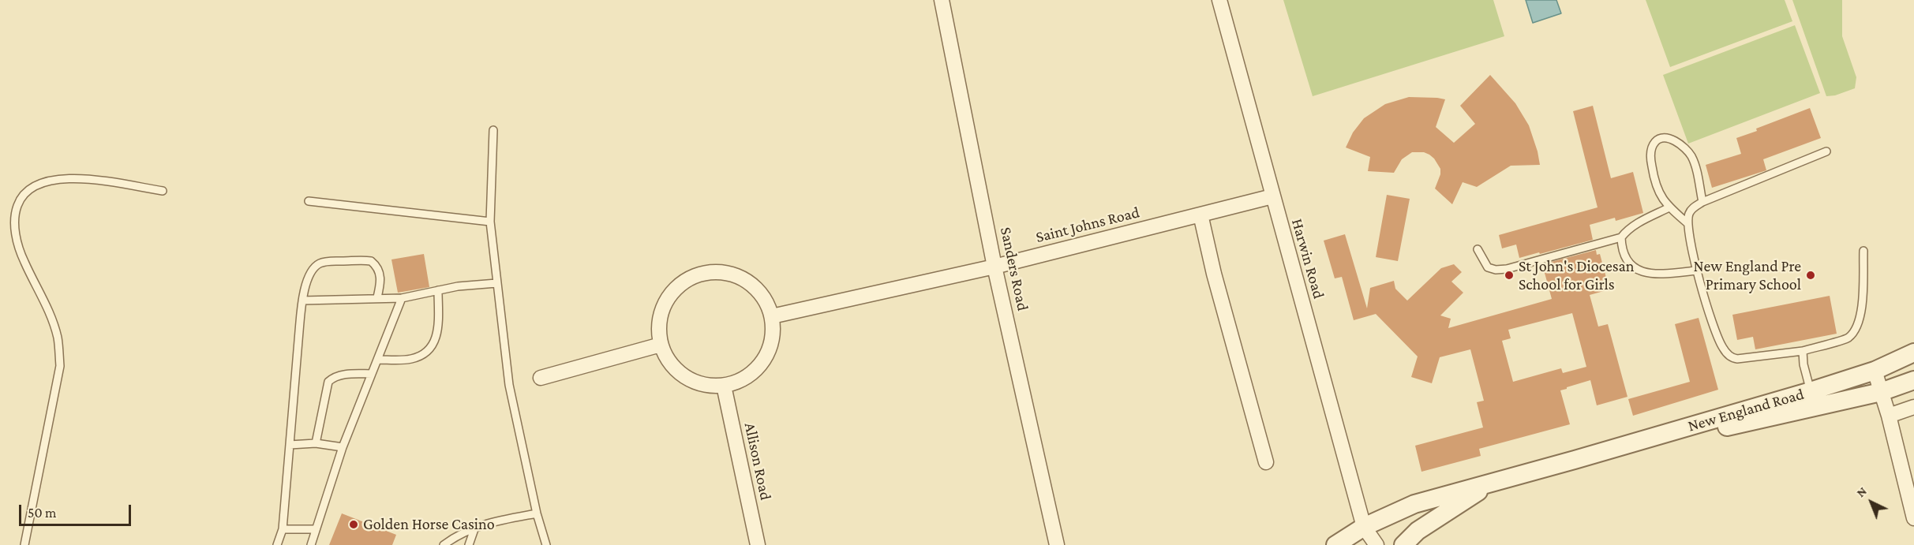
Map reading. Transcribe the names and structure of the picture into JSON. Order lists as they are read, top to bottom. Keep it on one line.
{"streets":{"street":["Saint Johns Road","Harwin Road","Sanders Road","New England Road","Allison Road"]},"crossings":[["Saint Johns Road","Harwin Road"],["Saint Johns Road","Sanders Road"],["Saint Johns Road","Allison Road"],["Harwin Road","New England Road"]],"places":["St John's Diocesan School for Girls","New England Pre Primary School","Golden Horse Casino"],"scale_bar":"50 m","north":"top left"}
